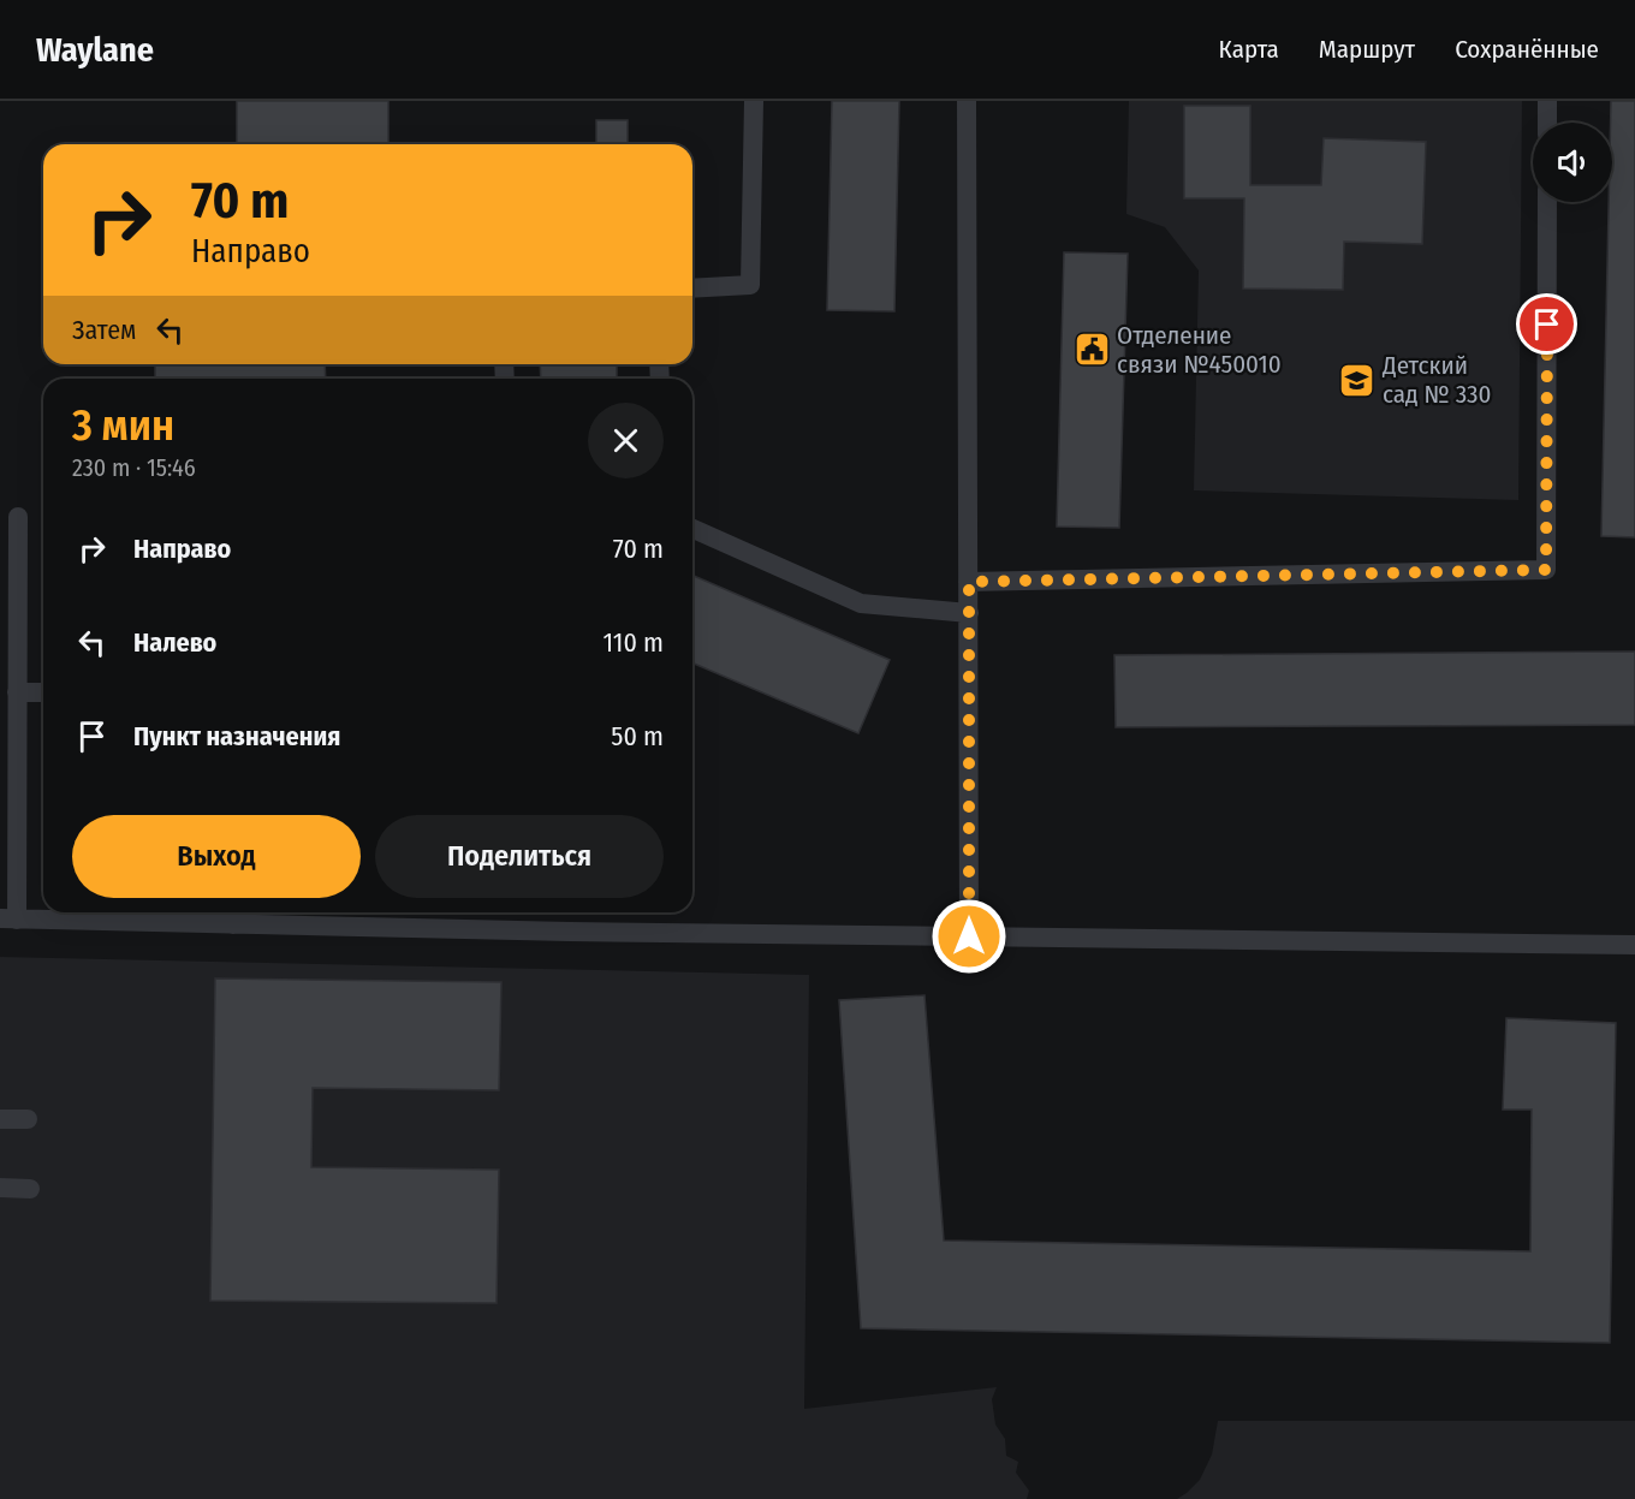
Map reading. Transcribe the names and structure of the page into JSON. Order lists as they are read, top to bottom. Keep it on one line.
{"places":{"public building":["Отделение связи №450010"],"school or university":["Детский сад № 330"]},"page":{"header":"Waylane","nav":["Карта","Маршрут","Сохранённые"],"turn":["70 m","Направо"],"then":"Затем","heading":["3 мин","230 m · 15:46"],"list":[{"name":"Направо","value":"70 m"},{"name":"Налево","value":"110 m"},{"name":"Пункт назначения","value":"50 m"}],"buttons":["Выход","Поделиться"]}}
